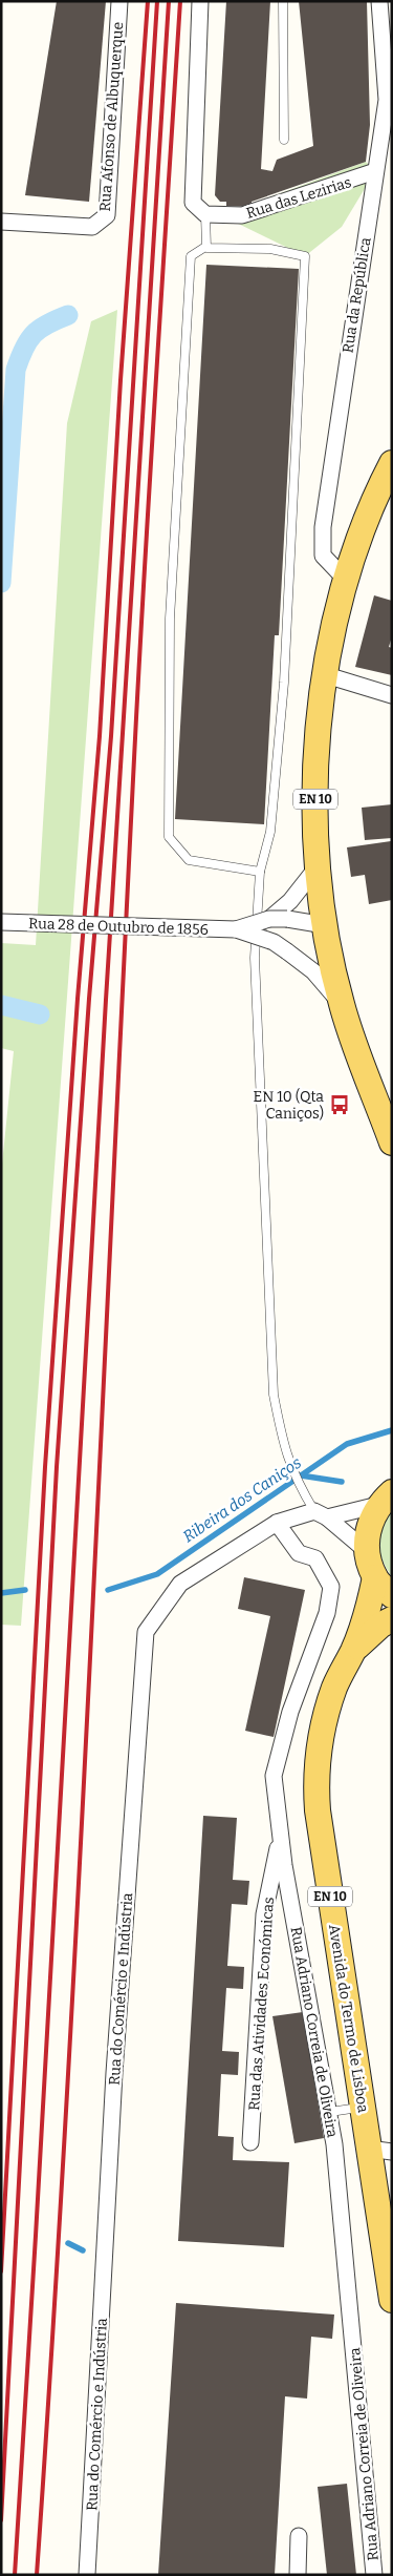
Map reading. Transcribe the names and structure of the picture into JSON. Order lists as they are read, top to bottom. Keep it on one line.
{"streets":{"main road":["EN 10","Avenida do Termo de Lisboa"],"street":["Rua Afonso de Albuquerque","Rua das Lezirias","Rua da República","Rua 28 de Outubro de 1856","Rua do Comércio e Indústria","Rua das Atividades Económicas","Rua Adriano Correia de Oliveira"]},"crossings":[["Rua das Lezirias","Rua da República"],["Rua da República","EN 10"],["EN 10","Rua 28 de Outubro de 1856"],["Rua do Comércio e Indústria","Rua Adriano Correia de Oliveira"],["Rua das Atividades Económicas","Rua Adriano Correia de Oliveira"]],"water":["Ribeira dos Caniços"],"places":{"bus stop":["EN 10 (Qta Caniços)"]}}
